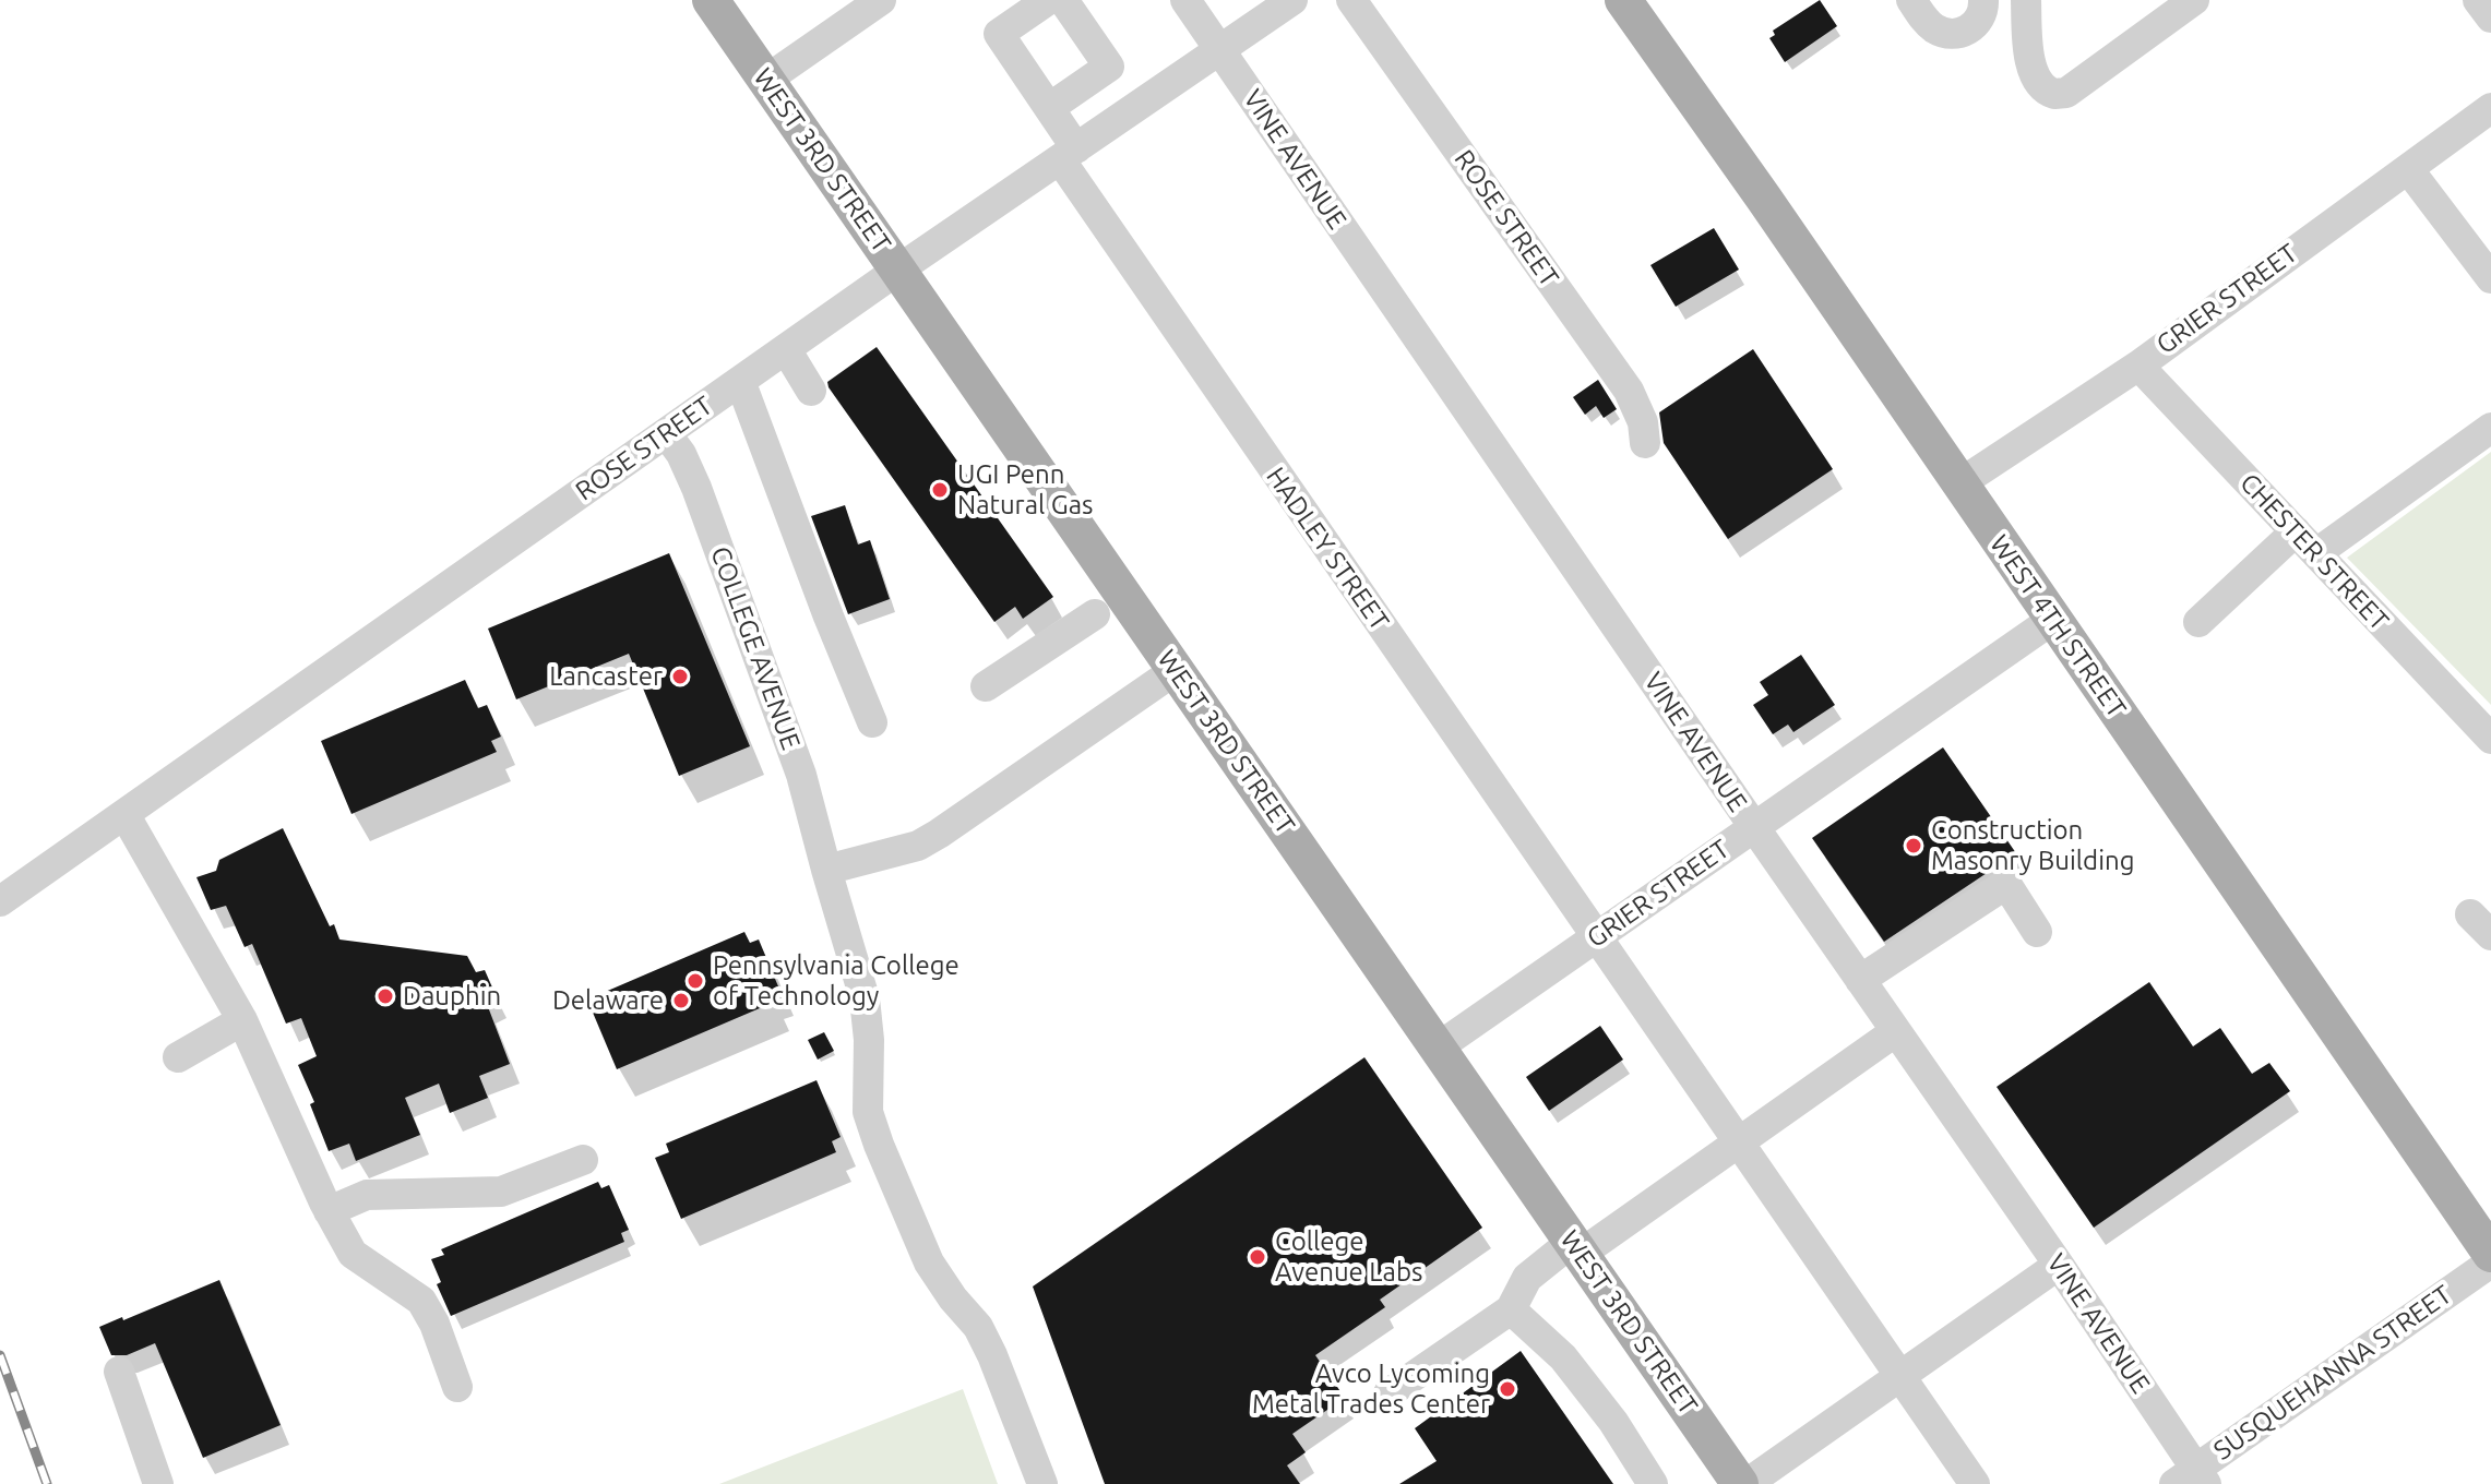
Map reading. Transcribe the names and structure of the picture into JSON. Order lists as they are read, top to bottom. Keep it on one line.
{"streets":{"main road":["WEST 3RD STREET","WEST 4TH STREET"],"street":["VINE AVENUE","ROSE STREET","GRIER STREET","HADLEY STREET","CHESTER STREET","COLLEGE AVENUE","SUSQUEHANNA STREET"]},"crossings":[["VINE AVENUE","ROSE STREET"],["VINE AVENUE","GRIER STREET"],["VINE AVENUE","SUSQUEHANNA STREET"],["WEST 3RD STREET","ROSE STREET"],["WEST 3RD STREET","GRIER STREET"],["ROSE STREET","HADLEY STREET"],["ROSE STREET","COLLEGE AVENUE"],["GRIER STREET","HADLEY STREET"],["GRIER STREET","CHESTER STREET"],["GRIER STREET","WEST 4TH STREET"]],"places":["UGI Penn Natural Gas","Lancaster","Construction Masonry Building","Pennsylvania College of Technology","Dauphin","Delaware","College Avenue Labs","Avco Lycoming Metal Trades Center"]}
